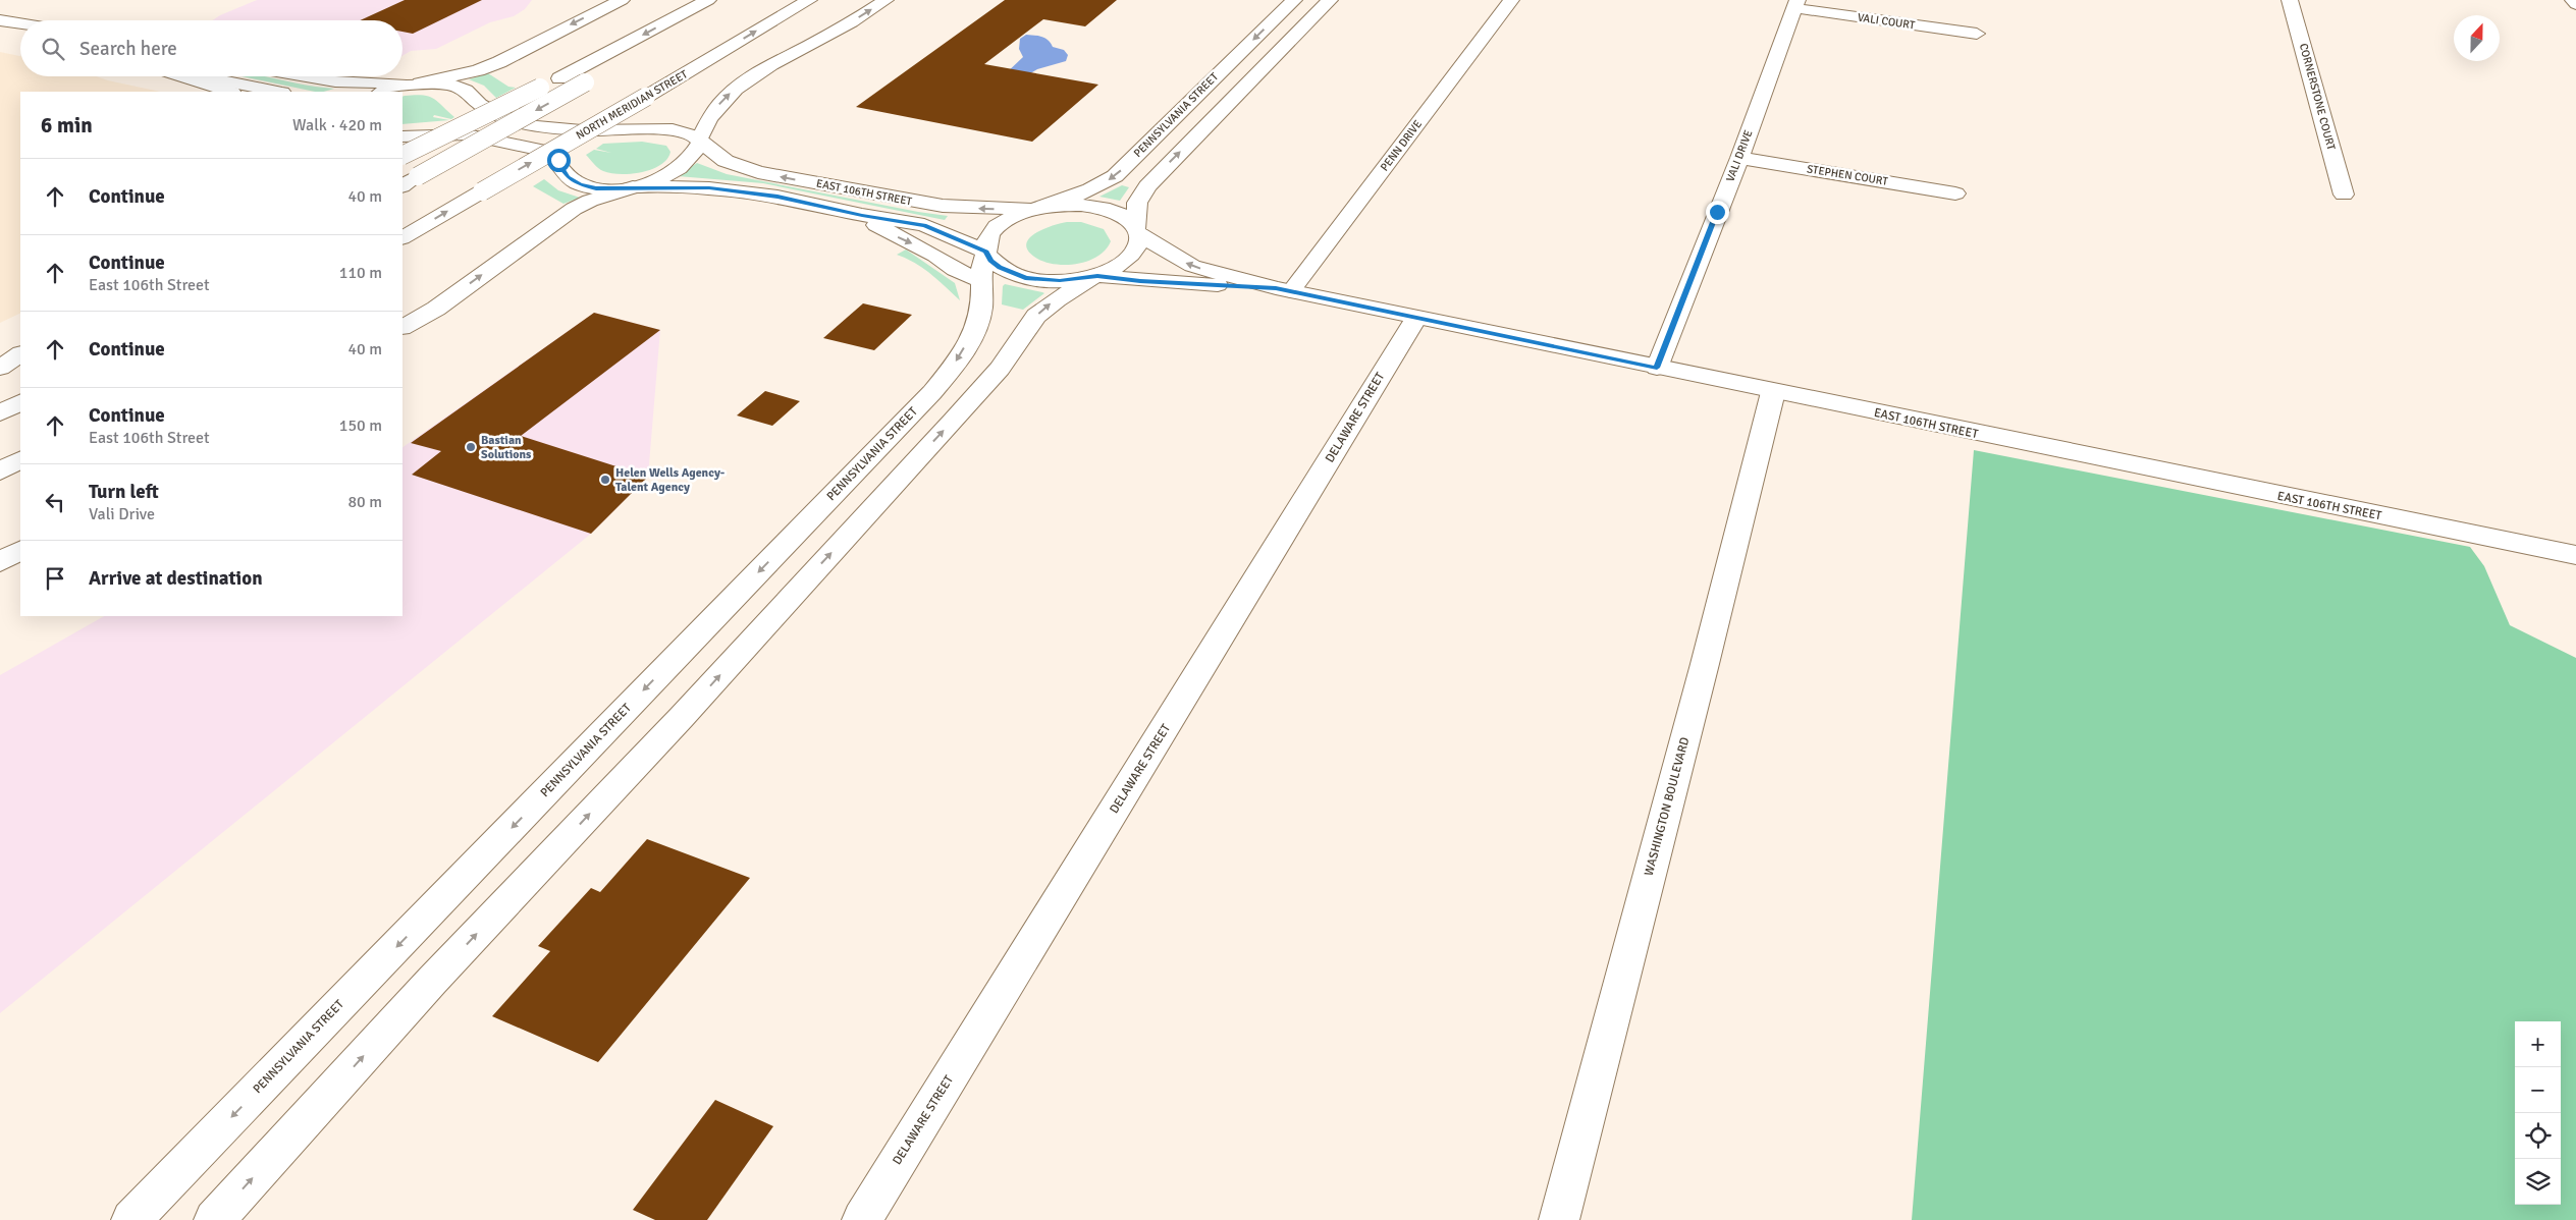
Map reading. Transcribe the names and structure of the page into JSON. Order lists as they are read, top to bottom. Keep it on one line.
{"streets":{"main road":["VALI COURT","CORNERSTONE COURT","NORTH MERIDIAN STREET","PENNSYLVANIA STREET","PENN DRIVE","VALI DRIVE","STEPHEN COURT","EAST 106TH STREET","DELAWARE STREET","WASHINGTON BOULEVARD"]},"crossings":[["VALI COURT","VALI DRIVE"],["PENNSYLVANIA STREET","EAST 106TH STREET"],["PENN DRIVE","EAST 106TH STREET"],["VALI DRIVE","STEPHEN COURT"],["VALI DRIVE","EAST 106TH STREET"],["EAST 106TH STREET","DELAWARE STREET"],["EAST 106TH STREET","WASHINGTON BOULEVARD"]],"places":["Bastian Solutions","Helen Wells Agency- Talent Agency"],"north":"top","page":{"search":"Search here","heading":["6 min","Walk · 420 m"],"list":[["Continue","40 m"],["Continue","East 106th Street","110 m"],["Continue","40 m"],["Continue","East 106th Street","150 m"],["Turn left","Vali Drive","80 m"],"Arrive at destination"],"map_buttons":["+","−"]}}
